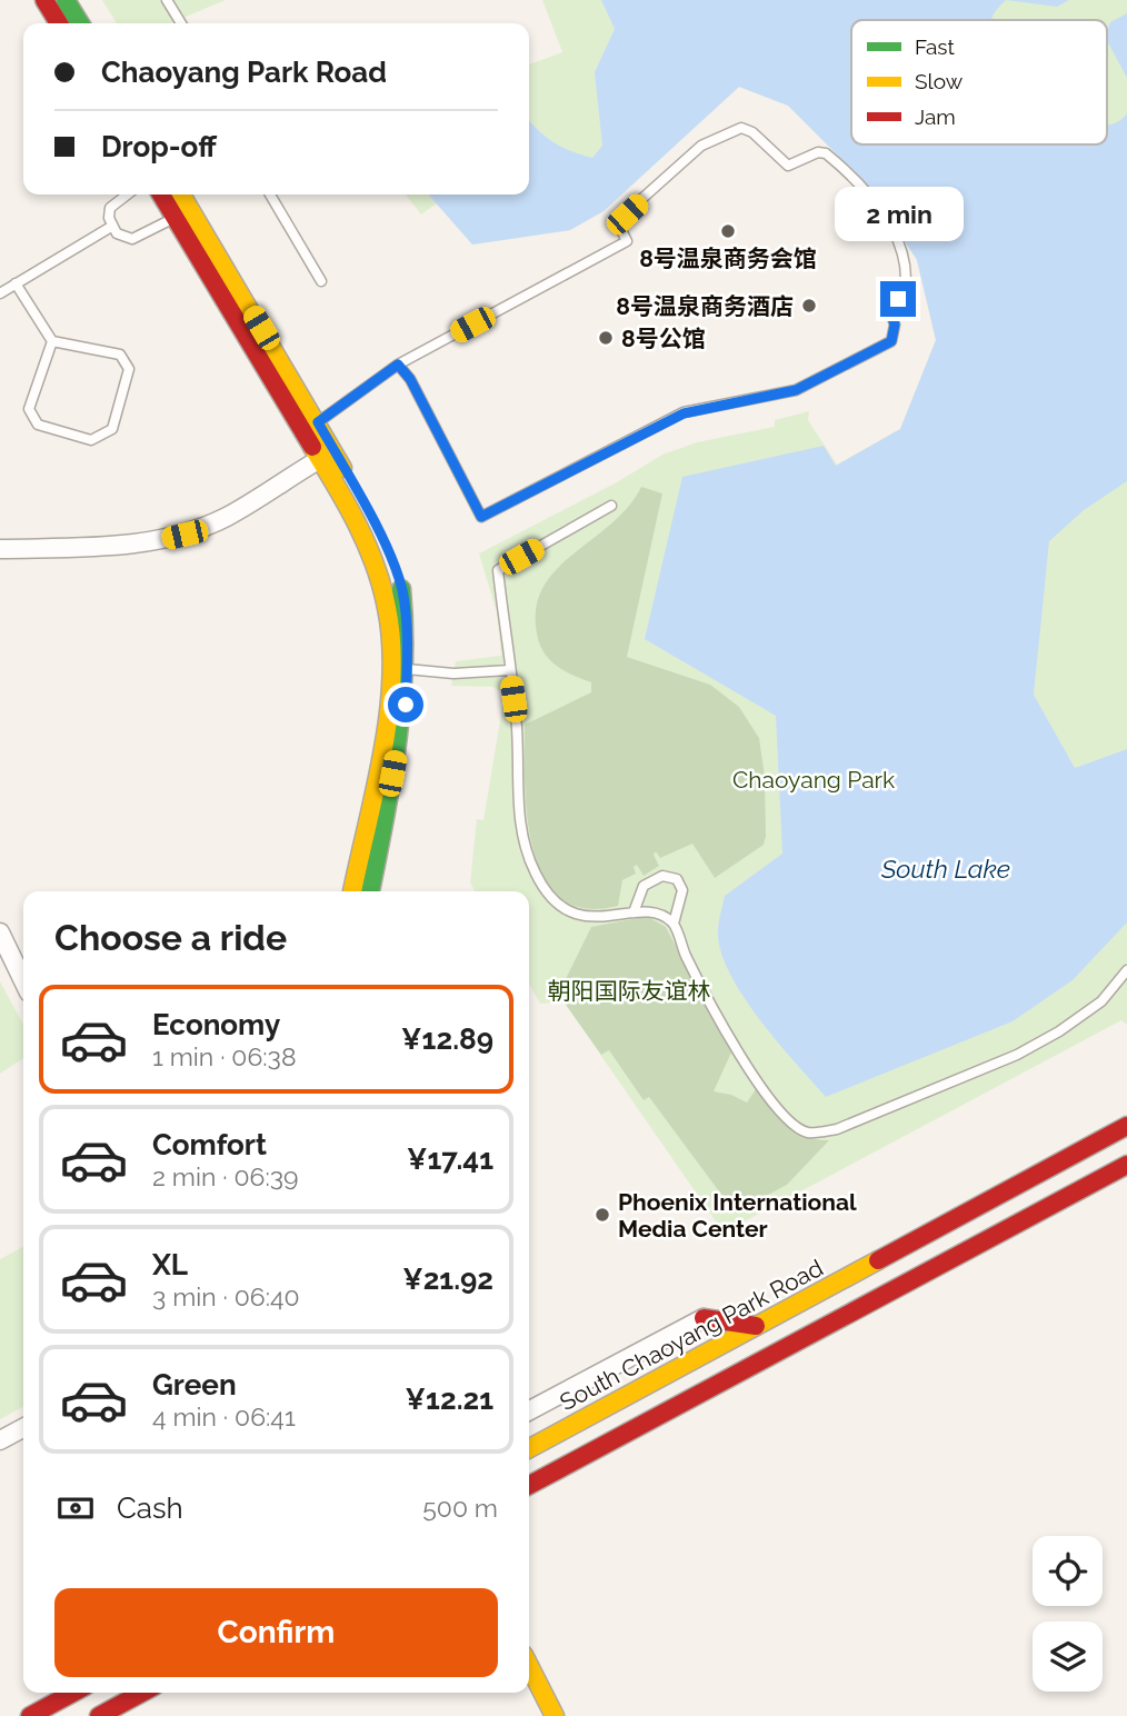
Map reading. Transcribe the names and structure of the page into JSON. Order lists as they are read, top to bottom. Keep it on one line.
{"streets":{"main road":["South Chaoyang Park Road"]},"water":["South Lake"],"parks":["Chaoyang Park","朝阳国际友谊林"],"places":["8号温泉商务会馆","8号温泉商务酒店","8号公馆","Phoenix International Media Center"],"legend":["Fast","Slow","Jam"],"page":{"banner":["Chaoyang Park Road","Drop-off"],"bubble":"2 min","heading":"Choose a ride","list":[{"name":"Economy","note":"1 min · 06:38","value":"¥12.89"},{"name":"Comfort","note":"2 min · 06:39","value":"¥17.41"},{"name":"XL","note":"3 min · 06:40","value":"¥21.92"},{"name":"Green","note":"4 min · 06:41","value":"¥12.21"}],"pay":["Cash","500 m"],"buttons":"Confirm"}}
